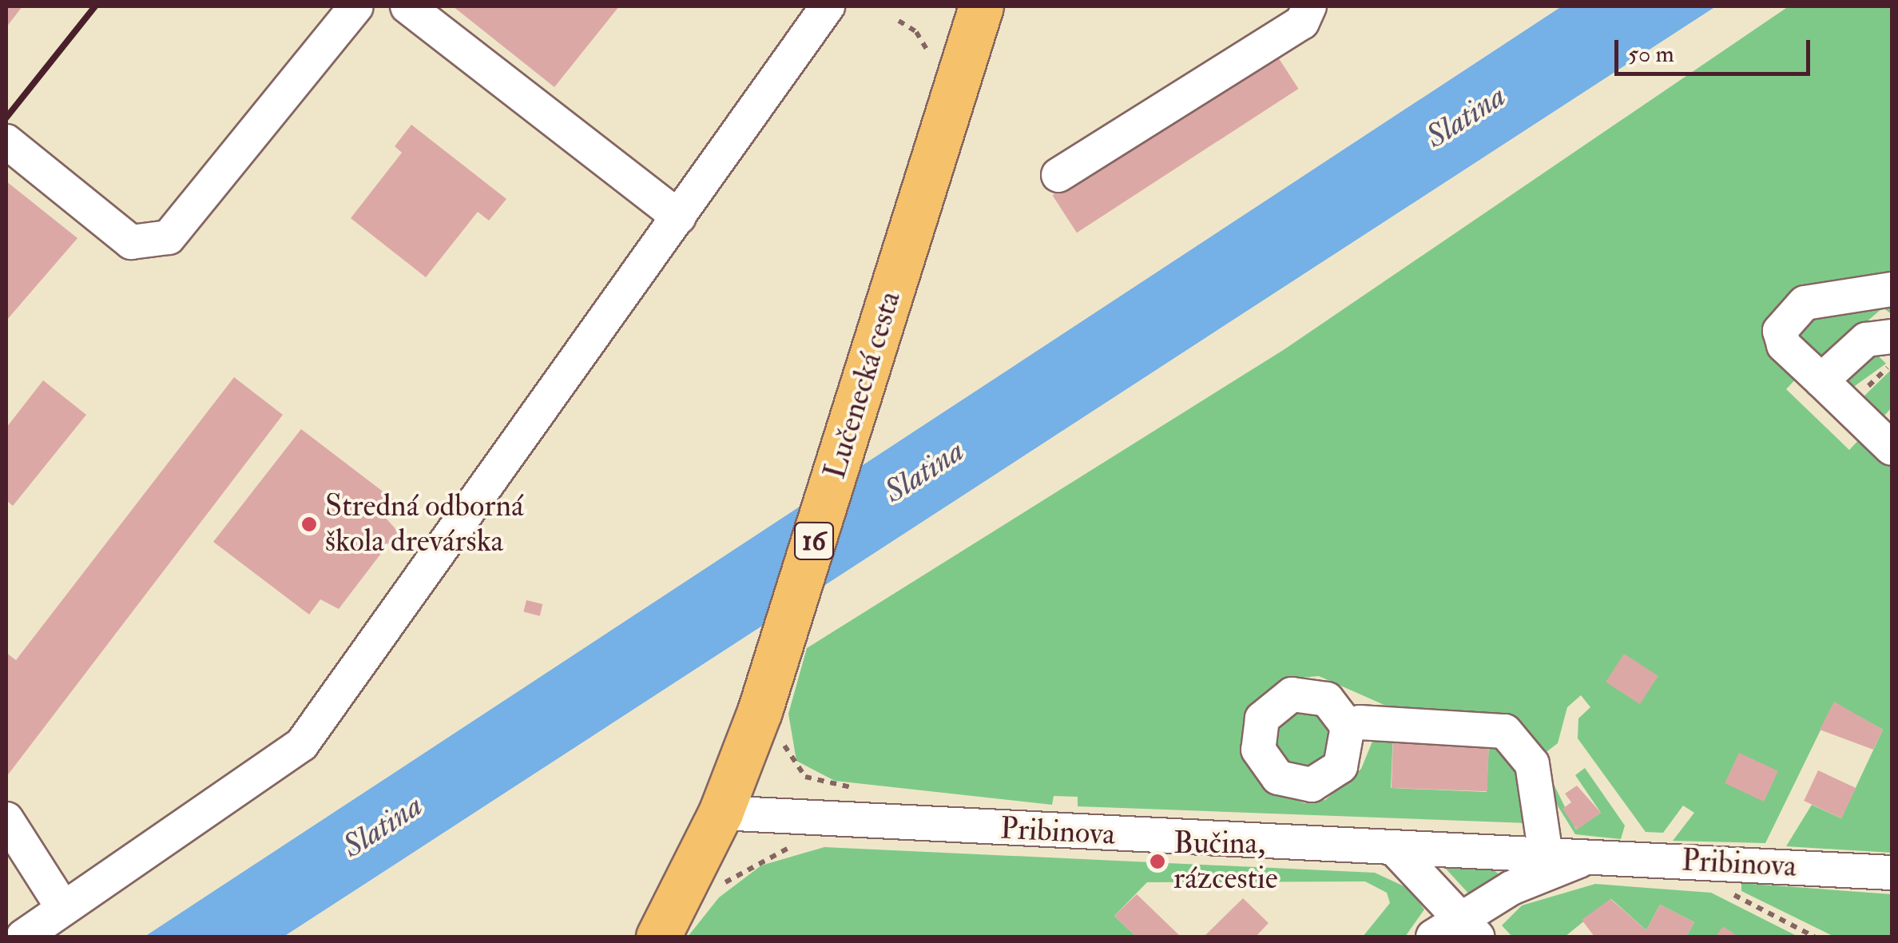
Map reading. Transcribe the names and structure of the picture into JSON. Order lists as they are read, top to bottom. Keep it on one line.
{"streets":{"main road":["Lučenecká cesta","16"],"street":["Pribinova"]},"crossings":[["Lučenecká cesta","Pribinova"]],"water":["Slatina"],"places":["Stredná odborná škola drevárska","Bučina, rázcestie"],"scale_bar":"50 m"}
